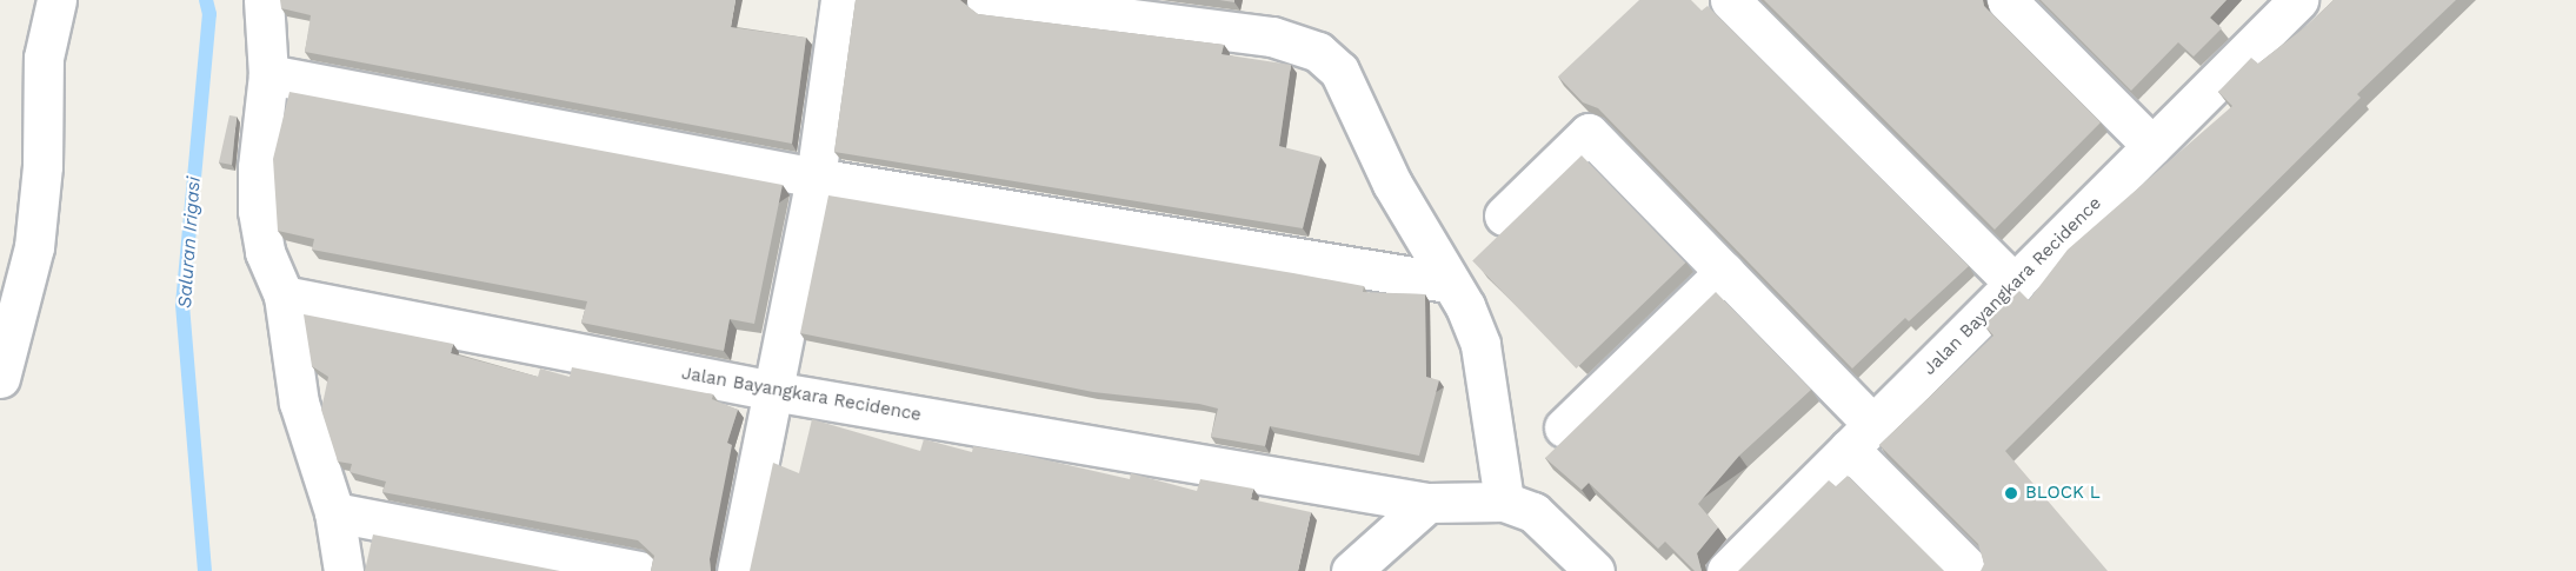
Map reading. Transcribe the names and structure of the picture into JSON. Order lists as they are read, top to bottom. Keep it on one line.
{"streets":{"street":["Jalan Bayangkara Recidence"]},"water":["Saluran Irigasi"],"places":["BLOCK L"]}
